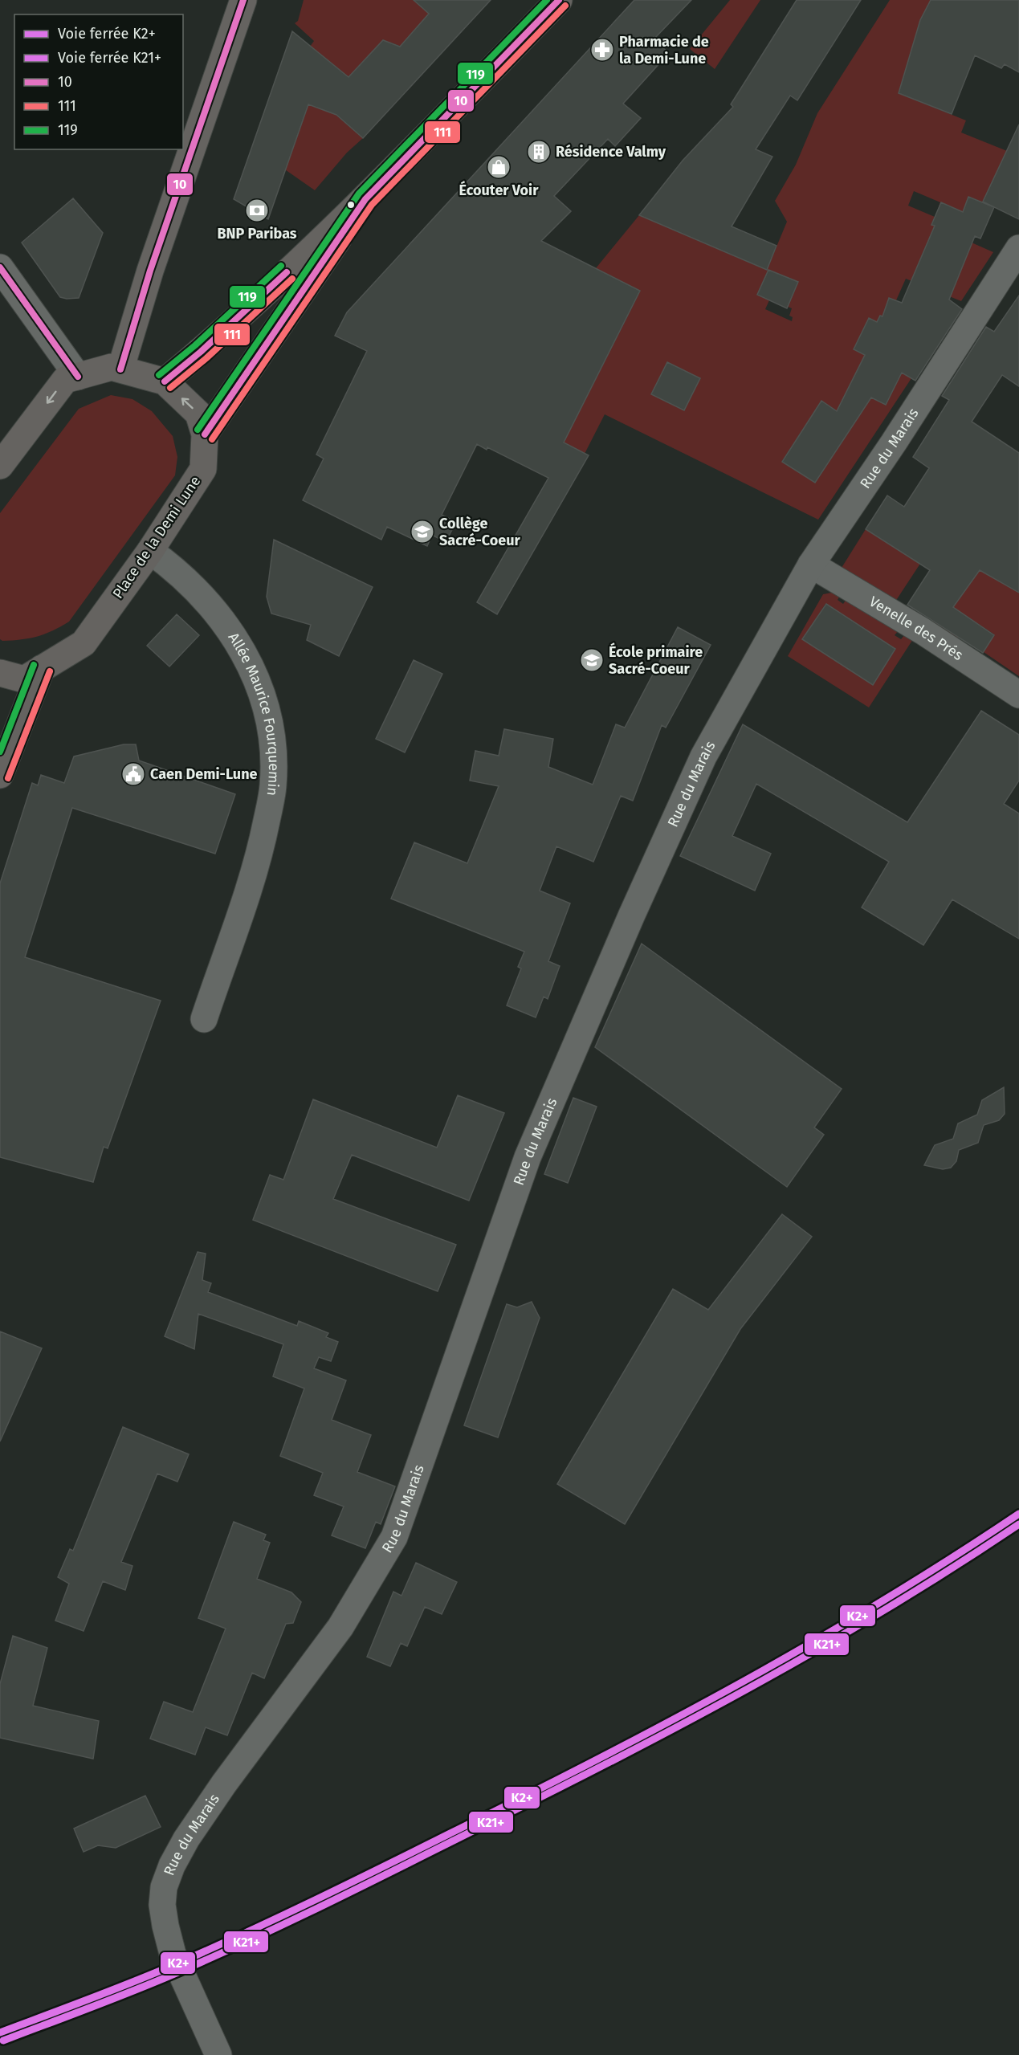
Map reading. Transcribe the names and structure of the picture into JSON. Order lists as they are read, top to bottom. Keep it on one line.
{"streets":{"main road":["Place de la Demi Lune"],"street":["Rue du Marais","Venelle des Prés","Allée Maurice Fourquemin"]},"crossings":[["Rue du Marais","Venelle des Prés"],["Place de la Demi Lune","Allée Maurice Fourquemin"]],"places":{"pharmacy":["Pharmacie de la Demi-Lune"],"building":["Résidence Valmy"],"shop":["Écouter Voir"],"bank":["BNP Paribas"],"school or university":["Collège Sacré-Coeur","École primaire Sacré-Coeur"],"public building":["Caen Demi-Lune"]},"lines":["transit line 10","transit line 119","transit line 111","rail line K2+","rail line K21+"],"legend":["Voie ferrée K2+","Voie ferrée K21+","10","111","119"]}
